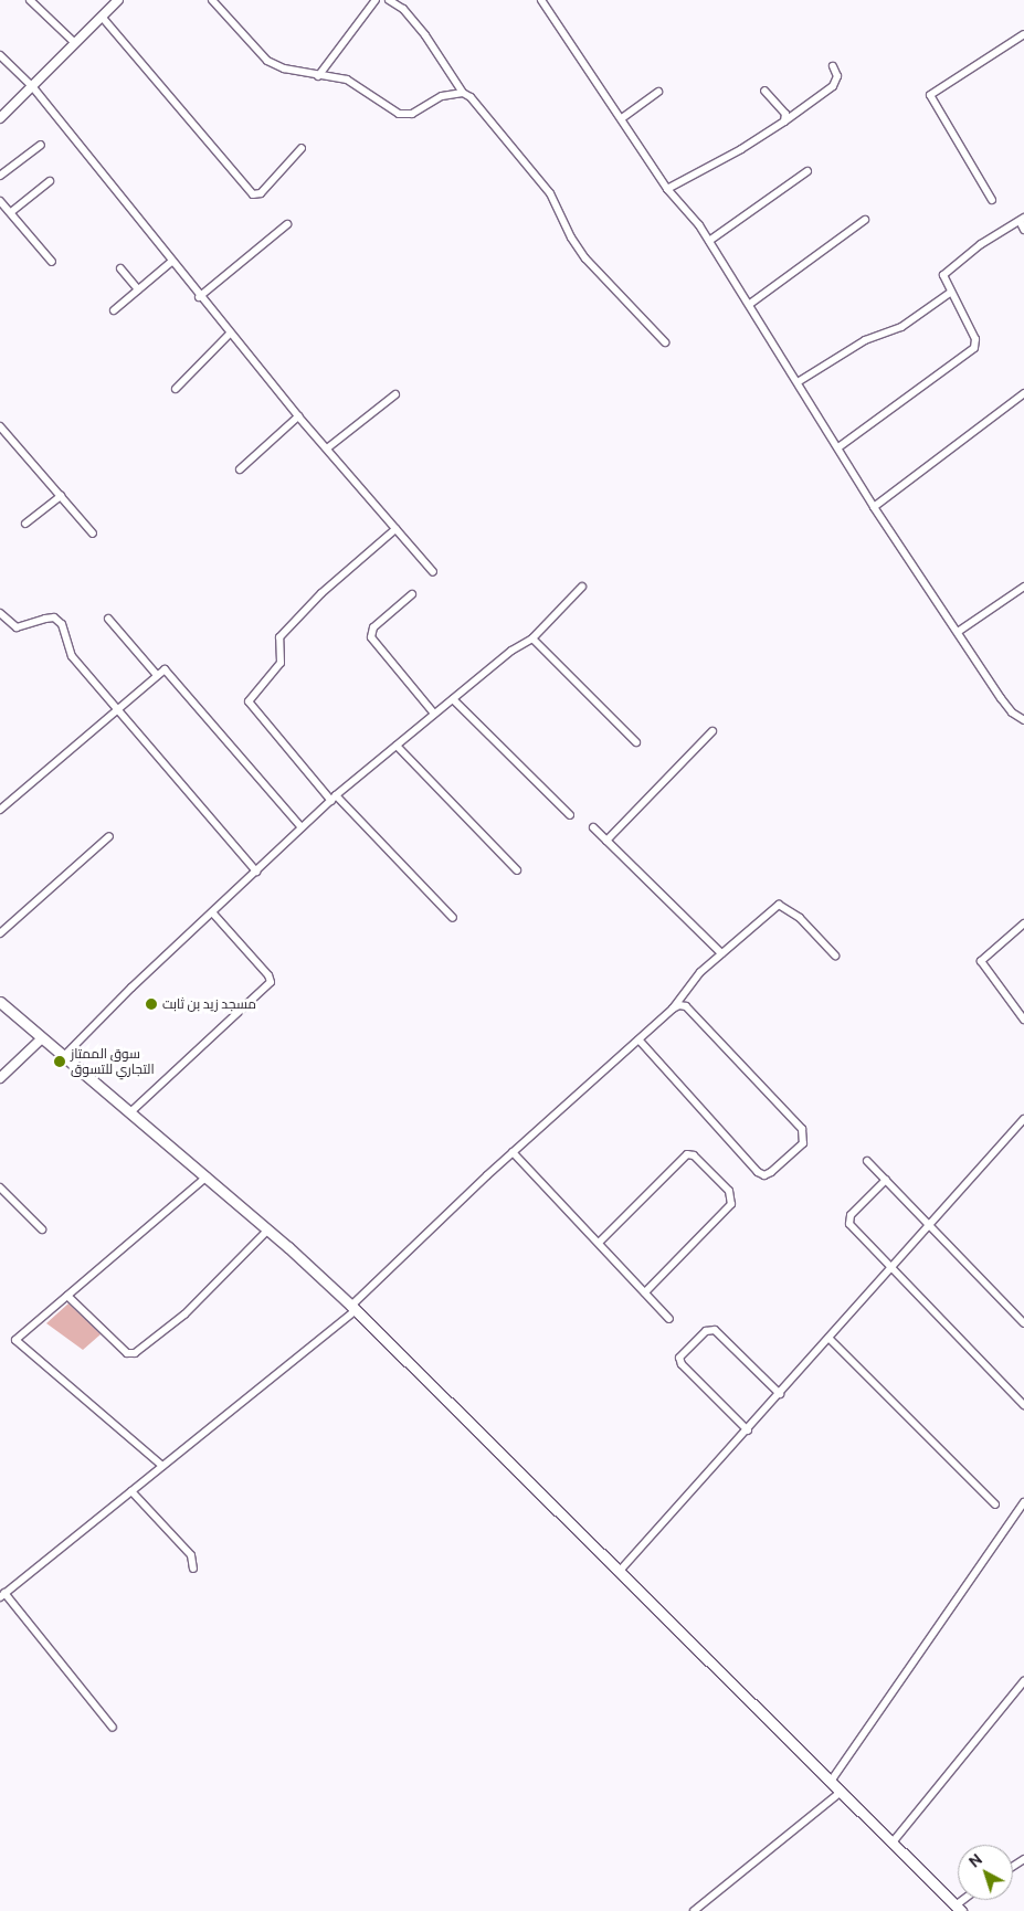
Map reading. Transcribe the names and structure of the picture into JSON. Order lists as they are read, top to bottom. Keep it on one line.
{"places":["مسجد زيد بن ثابت","سوق الممتاز التجاري للتسوق"],"north":"top left"}
